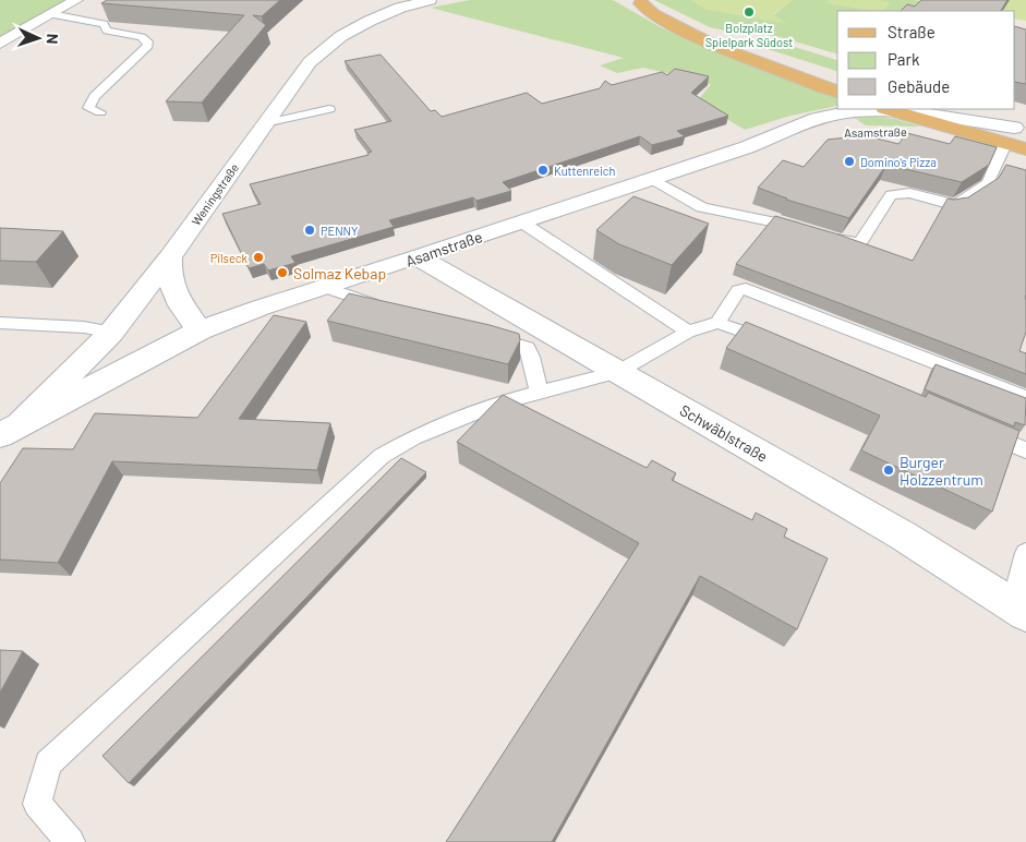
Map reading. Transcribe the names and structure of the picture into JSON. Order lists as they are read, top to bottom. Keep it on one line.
{"streets":{"street":["Asamstraße","Weningstraße","Schwäblstraße"]},"crossings":[["Asamstraße","Weningstraße"],["Asamstraße","Schwäblstraße"]],"places":["Bolzplatz Spielpark Südost","Domino's Pizza","Kuttenreich","PENNY","Pilseck","Solmaz Kebap","Burger Holzzentrum"],"legend":["Straße","Park","Gebäude"],"north":"right"}
